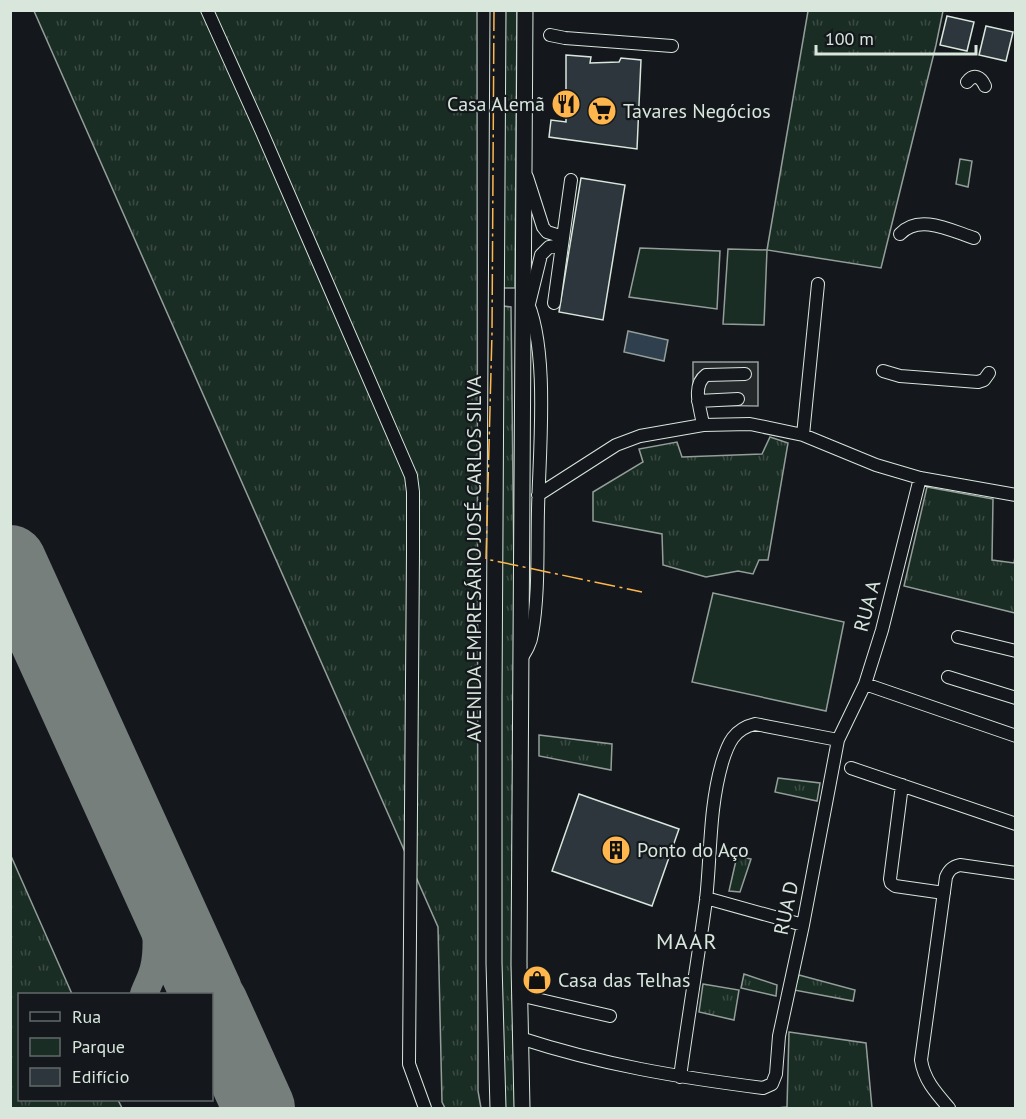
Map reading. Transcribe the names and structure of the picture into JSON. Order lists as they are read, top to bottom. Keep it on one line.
{"streets":{"main road":["AVENIDA EMPRESÁRIO JOSÉ CARLOS SILVA"],"street":["RUA A","RUA D"]},"crossings":[["RUA A","RUA D"]],"districts":["MAAR"],"places":{"restaurant":["Casa Alemã"],"supermarket":["Tavares Negócios"],"building":["Ponto do Aço"],"shop":["Casa das Telhas"]},"legend":["Rua","Parque","Edifício"],"scale_bar":"100 m"}
